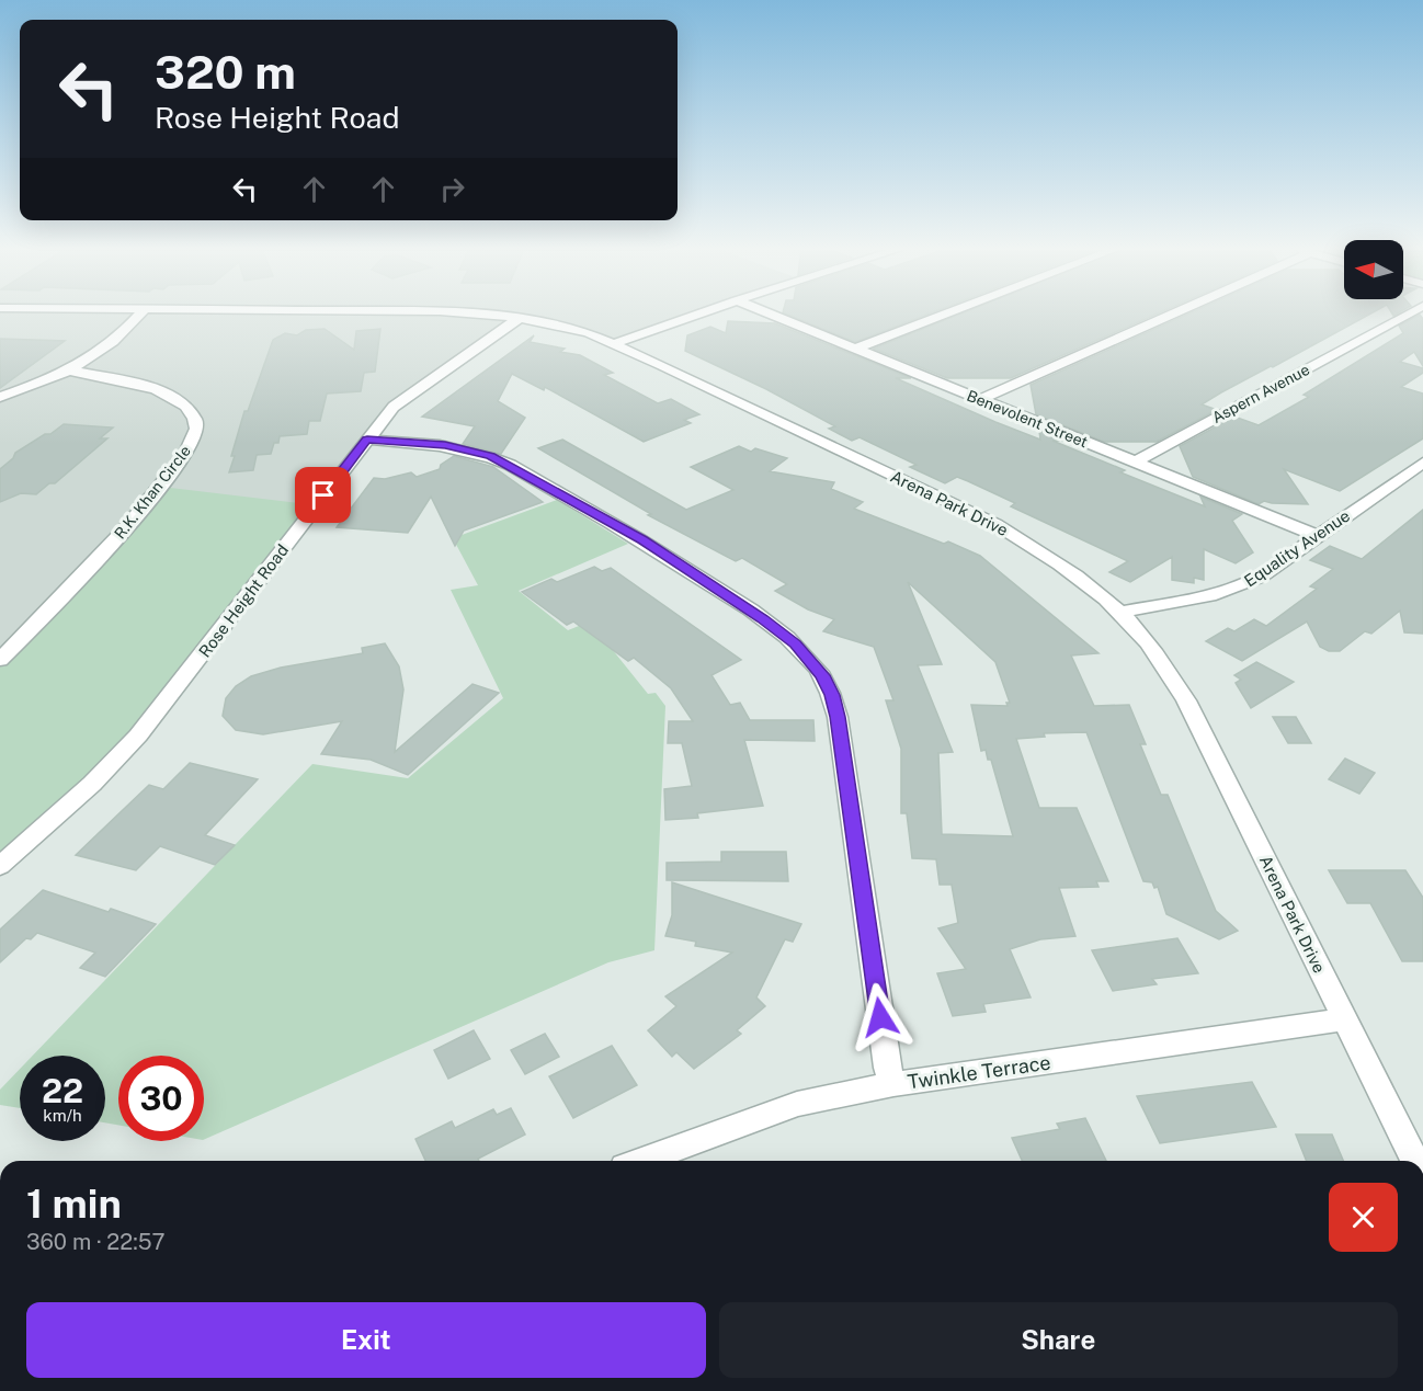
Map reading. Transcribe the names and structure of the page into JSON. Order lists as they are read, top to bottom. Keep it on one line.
{"streets":{"street":["Aspern Avenue","Benevolent Street","R.K. Khan Circle","Arena Park Drive","Equality Avenue","Rose Height Road","Twinkle Terrace"]},"crossings":[["Aspern Avenue","Benevolent Street"],["Benevolent Street","Equality Avenue"],["Arena Park Drive","Equality Avenue"],["Arena Park Drive","Rose Height Road"],["Arena Park Drive","Twinkle Terrace"]],"north":"left","page":{"turn":["320 m","Rose Height Road"],"speed":"22 km/h","limit":"30","heading":["1 min","360 m · 22:57"],"buttons":["Exit","Share"]}}
